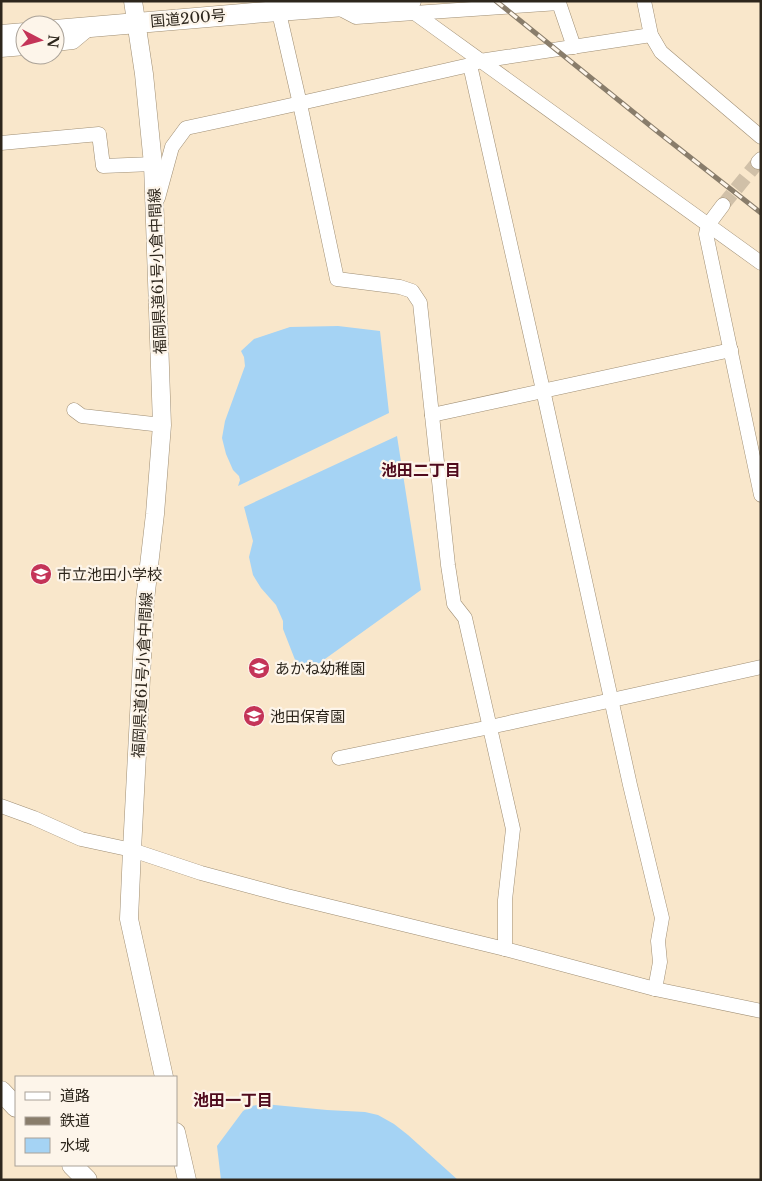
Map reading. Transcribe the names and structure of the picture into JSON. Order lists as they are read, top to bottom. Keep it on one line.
{"streets":{"highway":["国道200号"],"main road":["福岡県道61号小倉中間線"]},"crossings":[["国道200号","福岡県道61号小倉中間線"]],"districts":["池田二丁目","池田一丁目"],"places":{"school or university":["市立池田小学校","あかね幼稚園","池田保育園"]},"legend":["道路","鉄道","水域"],"north":"right"}
